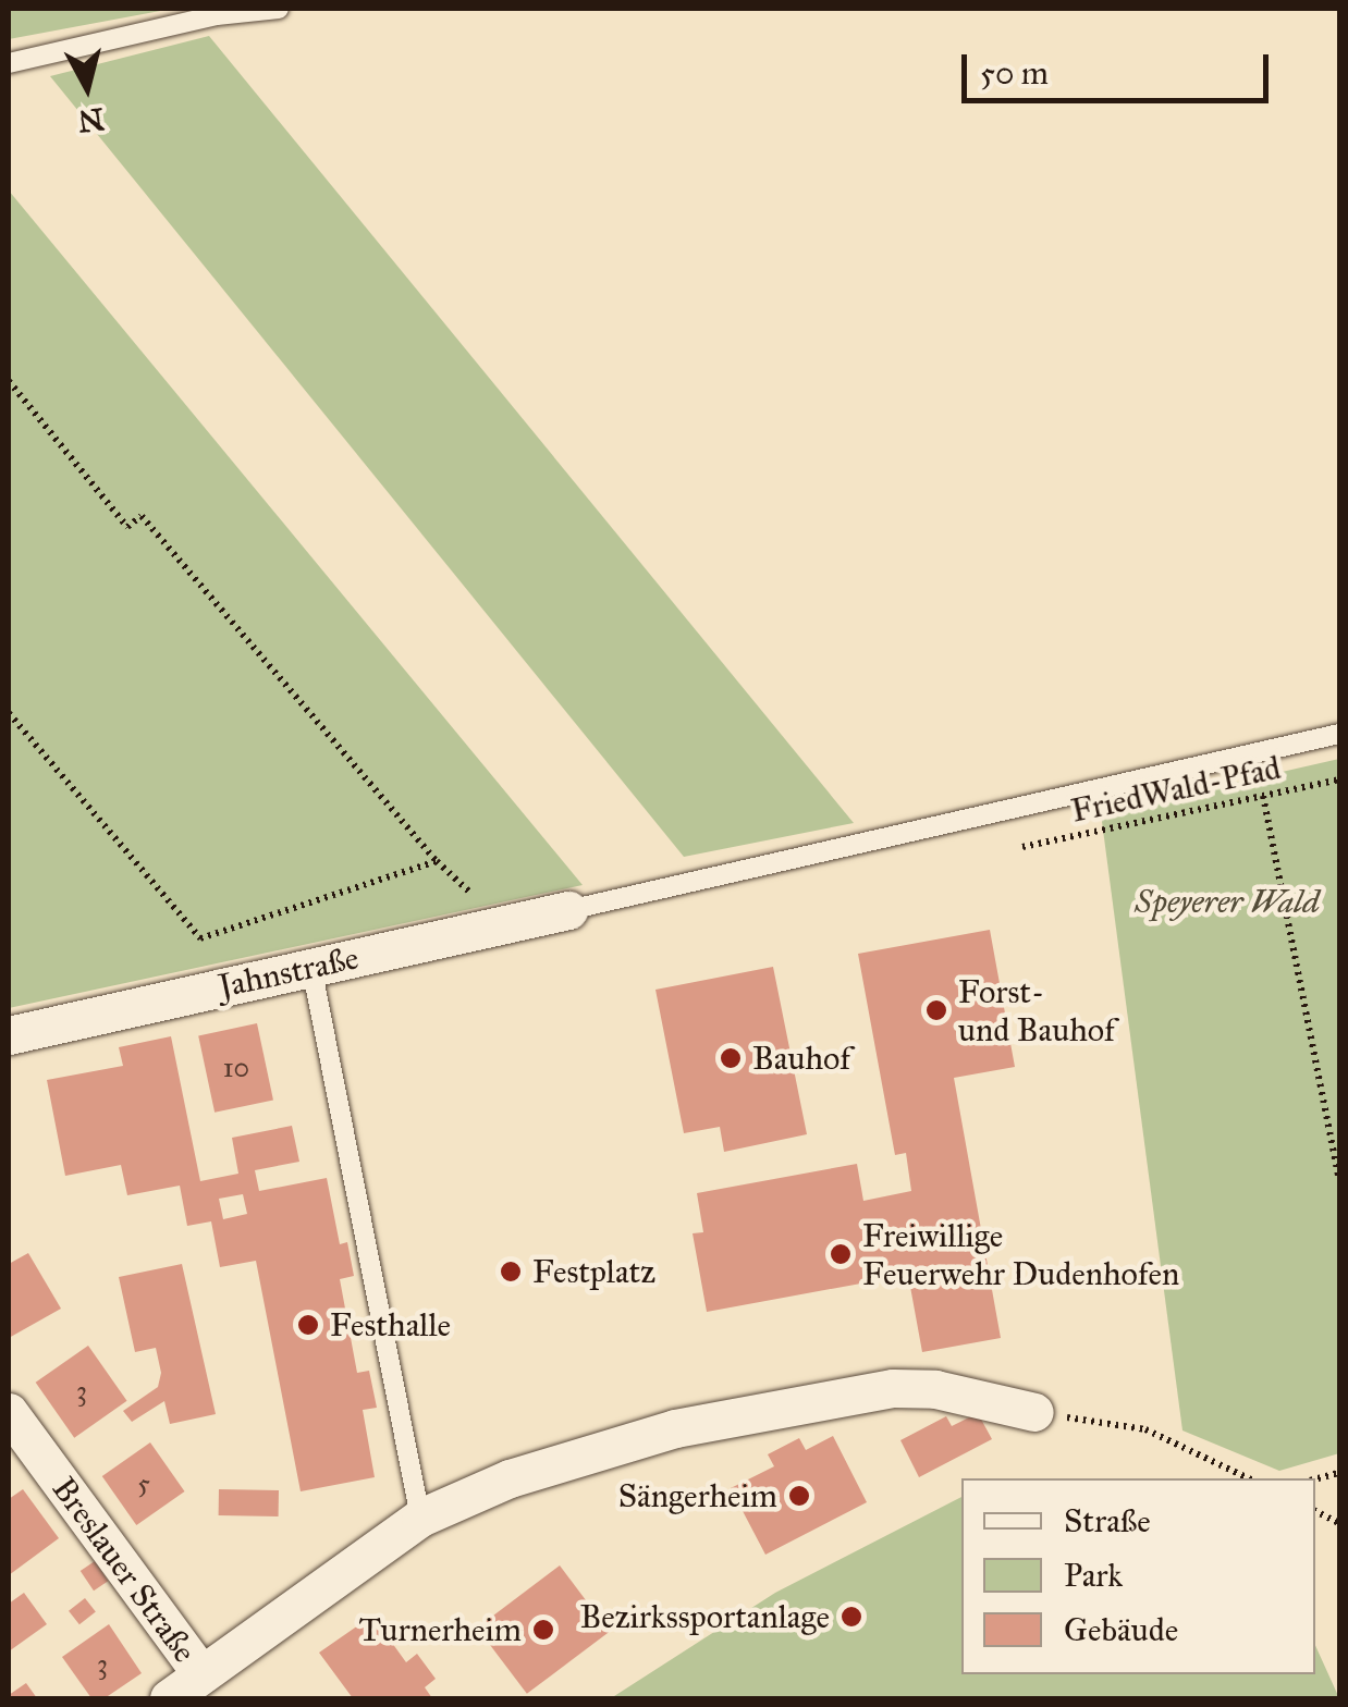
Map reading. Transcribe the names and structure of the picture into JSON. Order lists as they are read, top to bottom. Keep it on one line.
{"streets":{"street":["Jahnstraße","Breslauer Straße"],"path":["FriedWald-Pfad"]},"parks":["Speyerer Wald"],"places":["Forst- und Bauhof","Bauhof","Freiwillige Feuerwehr Dudenhofen","Festplatz","Festhalle","Sängerheim","Bezirkssportanlage","Turnerheim"],"house_numbers":["10","3","5","3"],"legend":["Straße","Park","Gebäude"],"scale_bar":"50 m","north":"bottom"}
